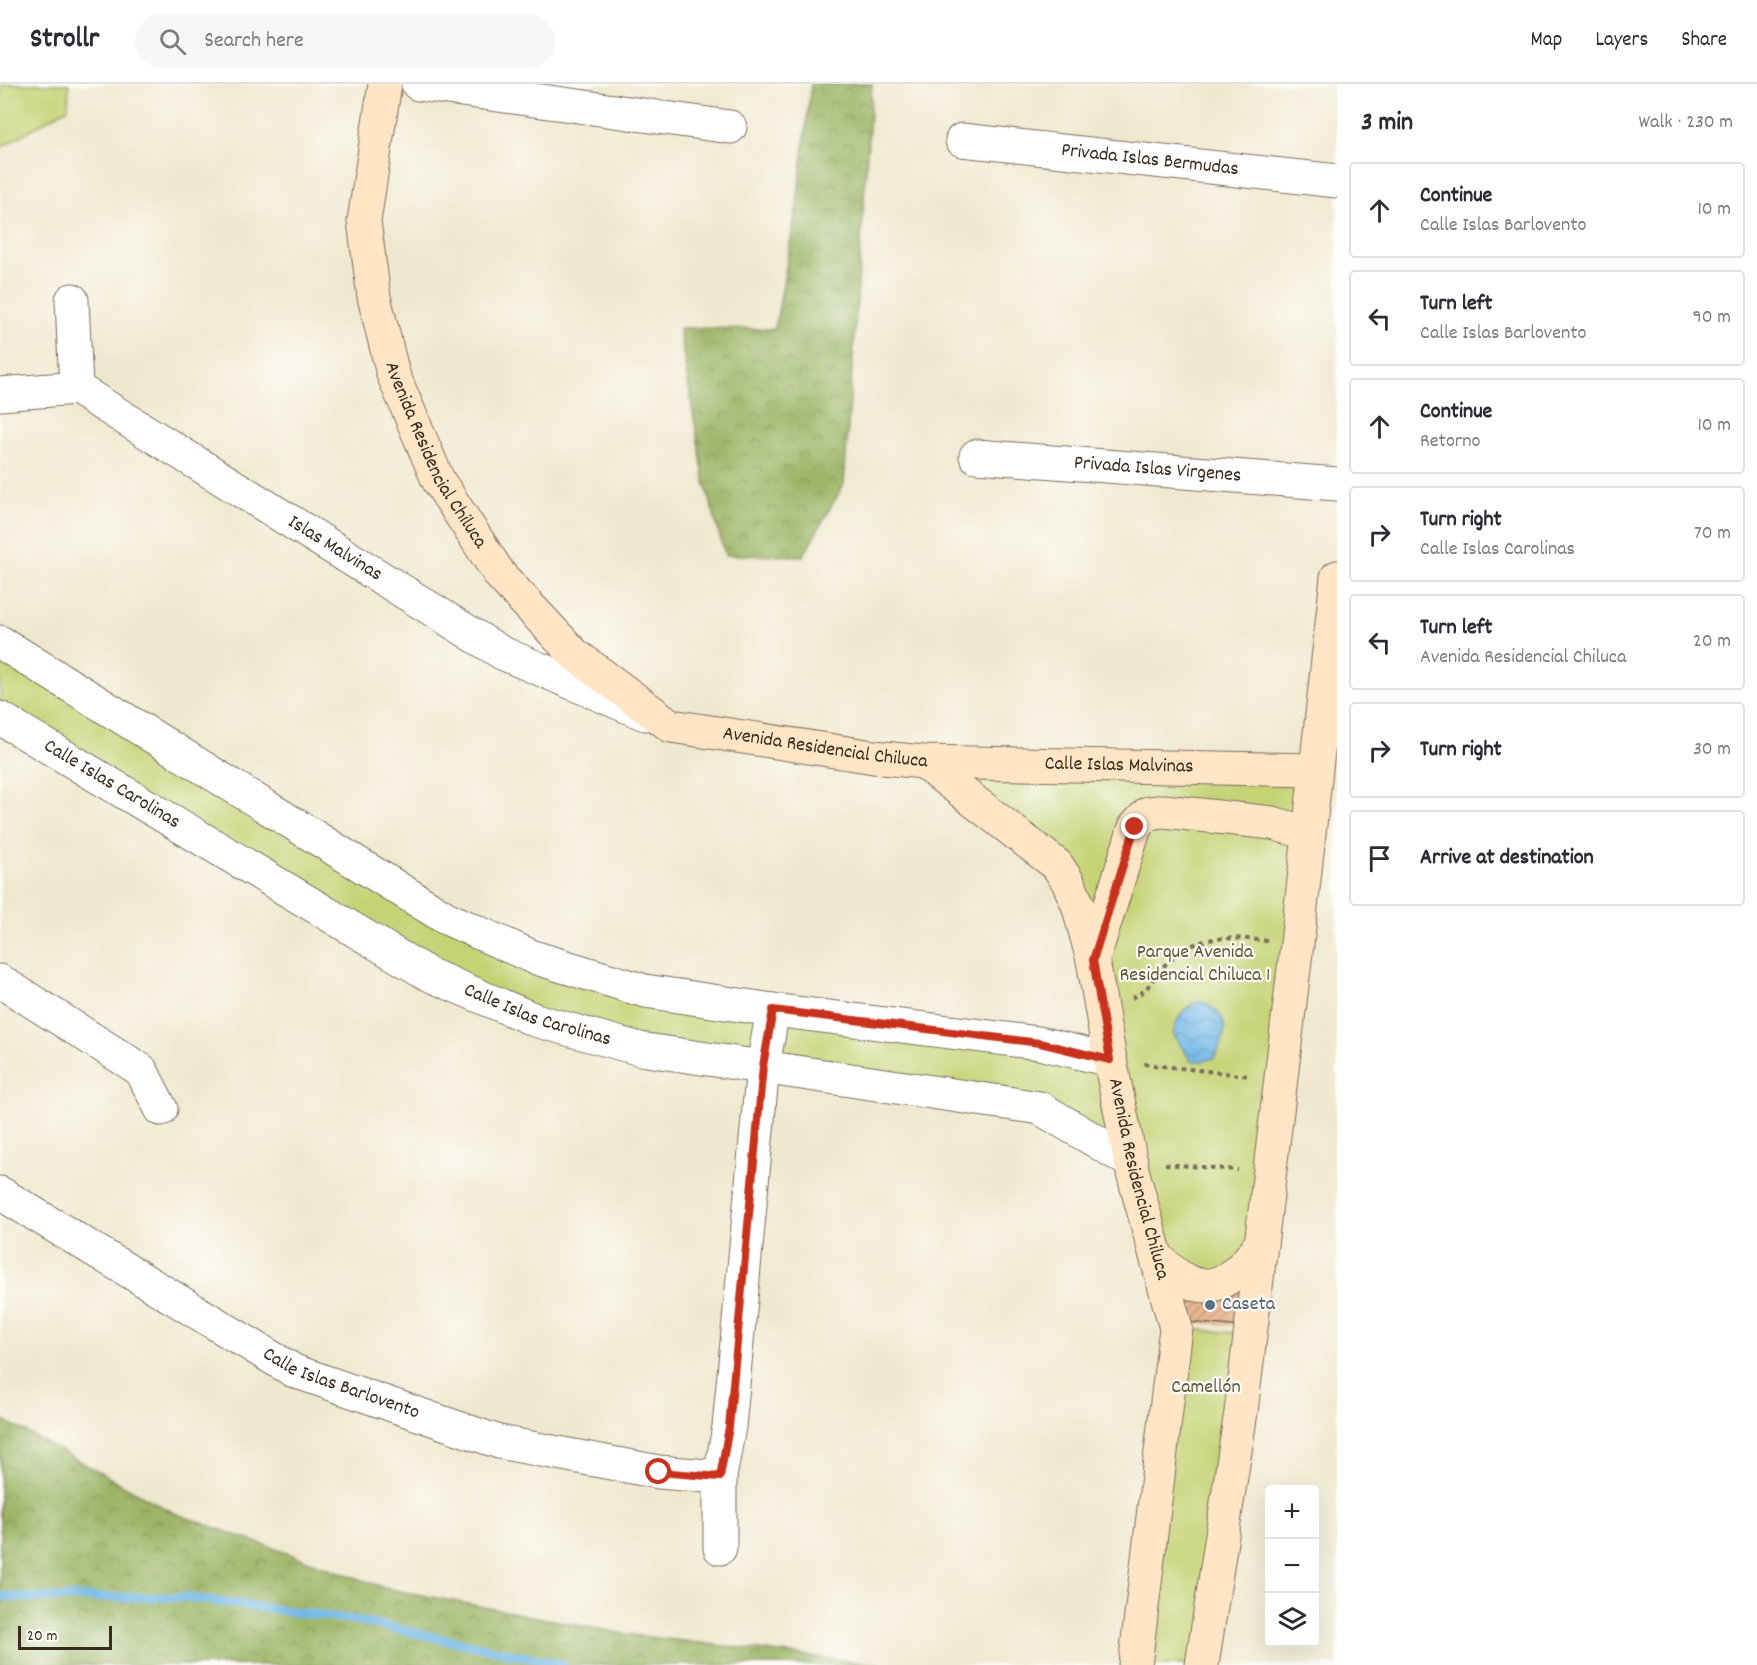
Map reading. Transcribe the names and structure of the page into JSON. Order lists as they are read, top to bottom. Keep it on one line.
{"streets":{"street":["Privada Islas Bermudas","Avenida Residencial Chiluca","Privada Islas Virgenes","Islas Malvinas","Calle Islas Malvinas","Calle Islas Carolinas","Calle Islas Barlovento"]},"crossings":[["Avenida Residencial Chiluca","Islas Malvinas"],["Avenida Residencial Chiluca","Calle Islas Malvinas"],["Avenida Residencial Chiluca","Calle Islas Carolinas"]],"parks":["Parque Avenida Residencial Chiluca 1","Camellón"],"places":["Caseta"],"scale_bar":"20 m","page":{"header":"Strollr","search":"Search here","nav":["Map","Layers","Share"],"heading":["3 min","Walk · 230 m"],"list":[["Continue","Calle Islas Barlovento","10 m"],["Turn left","Calle Islas Barlovento","90 m"],["Continue","Retorno","10 m"],["Turn right","Calle Islas Carolinas","70 m"],["Turn left","Avenida Residencial Chiluca","20 m"],["Turn right","30 m"],"Arrive at destination"],"map_buttons":["+","−"],"scale":"20 m"}}
